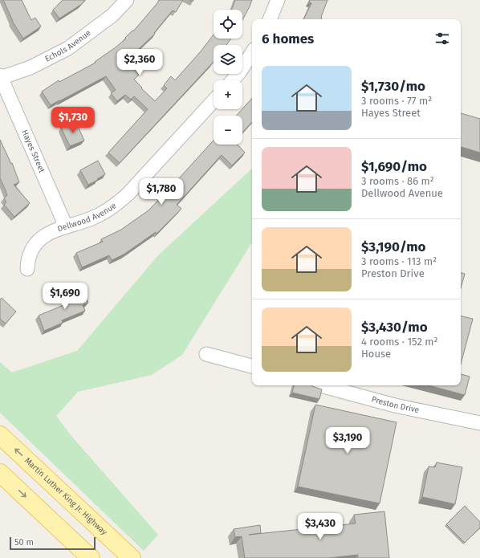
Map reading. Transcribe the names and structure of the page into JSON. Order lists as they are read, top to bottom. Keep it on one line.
{"streets":{"main road":["Martin Luther King Jr. Highway"],"street":["Echols Avenue","Hayes Street","Dellwood Avenue","Preston Drive"]},"crossings":[["Echols Avenue","Hayes Street"],["Hayes Street","Dellwood Avenue"]],"scale_bar":"50 m","page":{"map_buttons":["+","−"],"heading":"6 homes","price":["$2,360","$1,730","$1,780","$1,690","$3,190","$3,430"],"list":[{"name":"$1,730/mo","note":"3 rooms · 77 m² · Hayes Street"},{"name":"$1,690/mo","note":"3 rooms · 86 m² · Dellwood Avenue"},{"name":"$3,190/mo","note":"3 rooms · 113 m² · Preston Drive"},{"name":"$3,430/mo","note":"4 rooms · 152 m² · House"}],"scale":"50 m"}}
